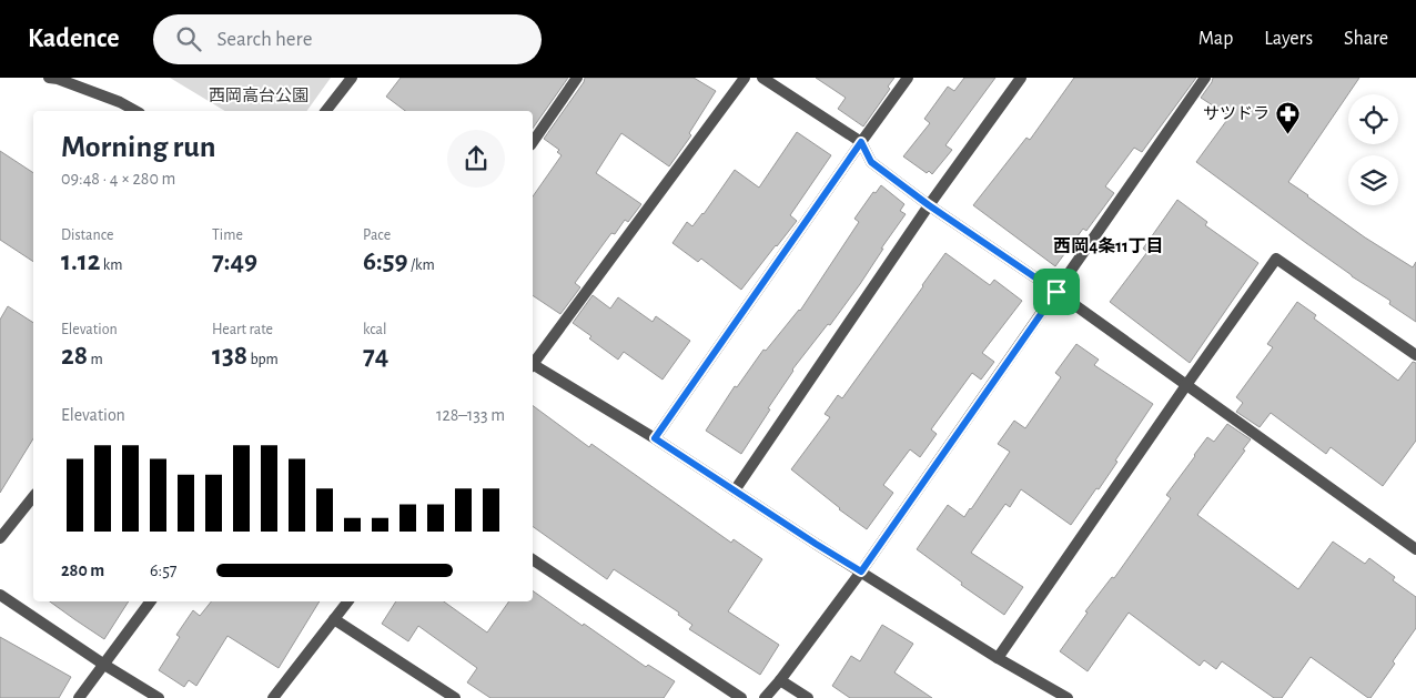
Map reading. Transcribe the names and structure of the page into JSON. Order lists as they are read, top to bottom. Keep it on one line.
{"districts":["西岡4条11丁目"],"parks":["西岡高台公園"],"places":{"pharmacy":["サツドラ"]},"page":{"header":"Kadence","search":"Search here","nav":["Map","Layers","Share"],"heading":["Morning run","09:48 · 4 × 280 m"],"stats":[["Distance","1.12 km"],["Time","7:49"],["Pace","6:59 /km"],["Elevation","28 m"],["Heart rate","138 bpm"],["kcal","74"]],"chart":["Elevation","128–133 m"],"list":[{"name":"280 m","note":"6:57"}]}}
